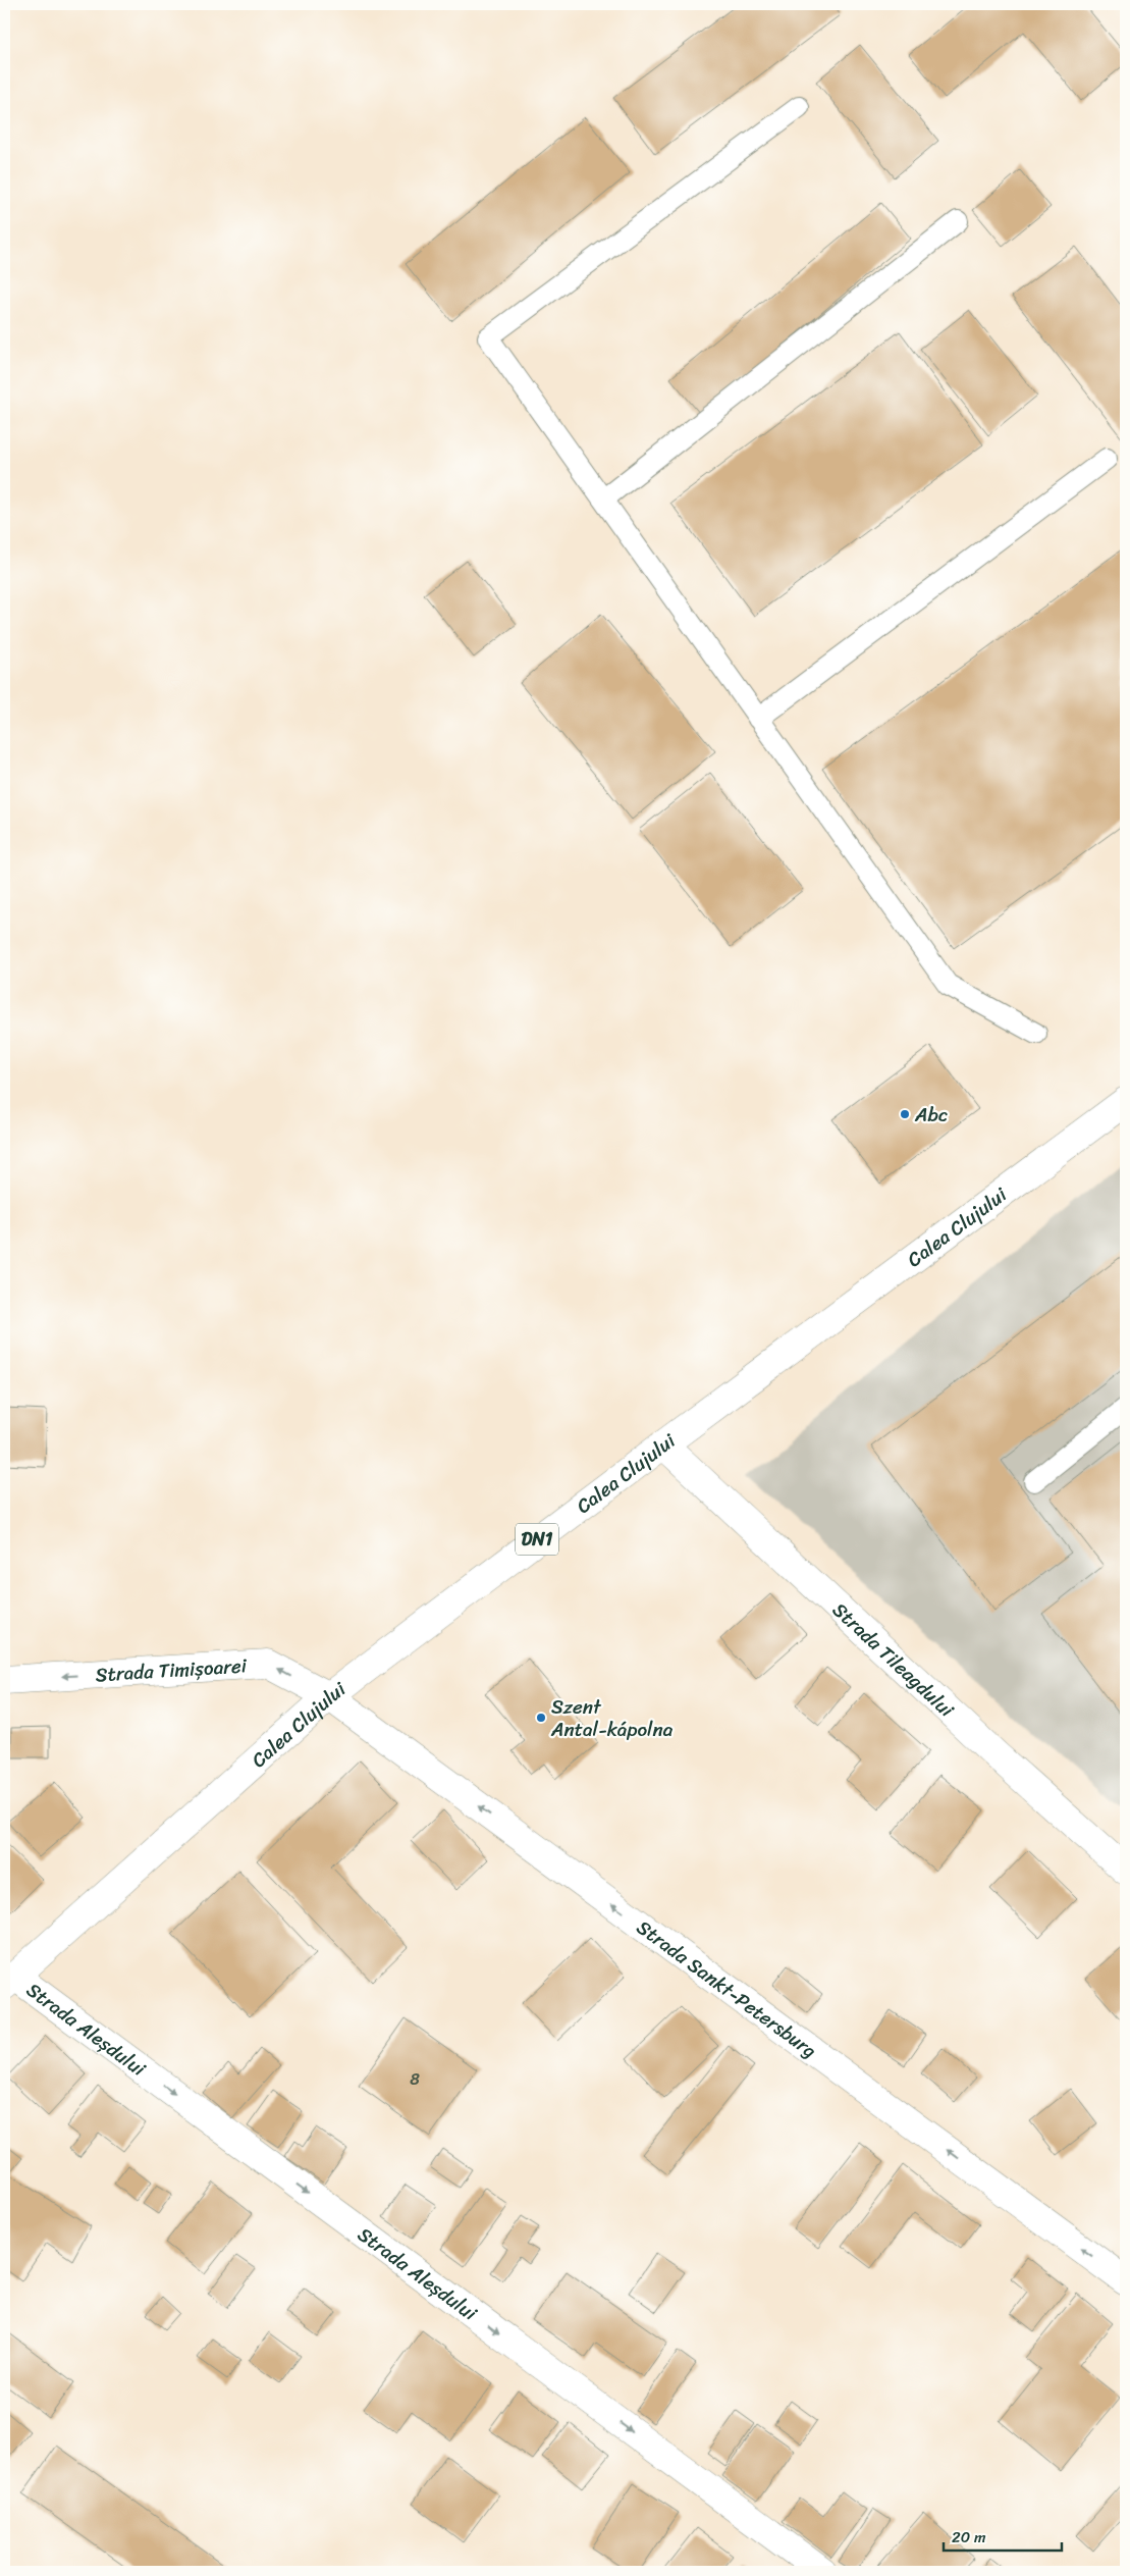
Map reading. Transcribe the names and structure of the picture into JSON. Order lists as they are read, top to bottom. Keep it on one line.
{"streets":{"street":["Calea Clujului","DN1","Strada Tileagdului","Strada Timișoarei","Strada Sankt-Petersburg","Strada Aleșdului"]},"crossings":[["Calea Clujului","Strada Tileagdului"],["Calea Clujului","Strada Timișoarei"],["Calea Clujului","Strada Sankt-Petersburg"],["Calea Clujului","Strada Aleșdului"],["Strada Timișoarei","Strada Sankt-Petersburg"]],"one_way":["Strada Timișoarei","Strada Sankt-Petersburg","Strada Aleșdului"],"places":["Abc","Szent Antal-kápolna"],"house_numbers":["8"],"scale_bar":"20 m"}
